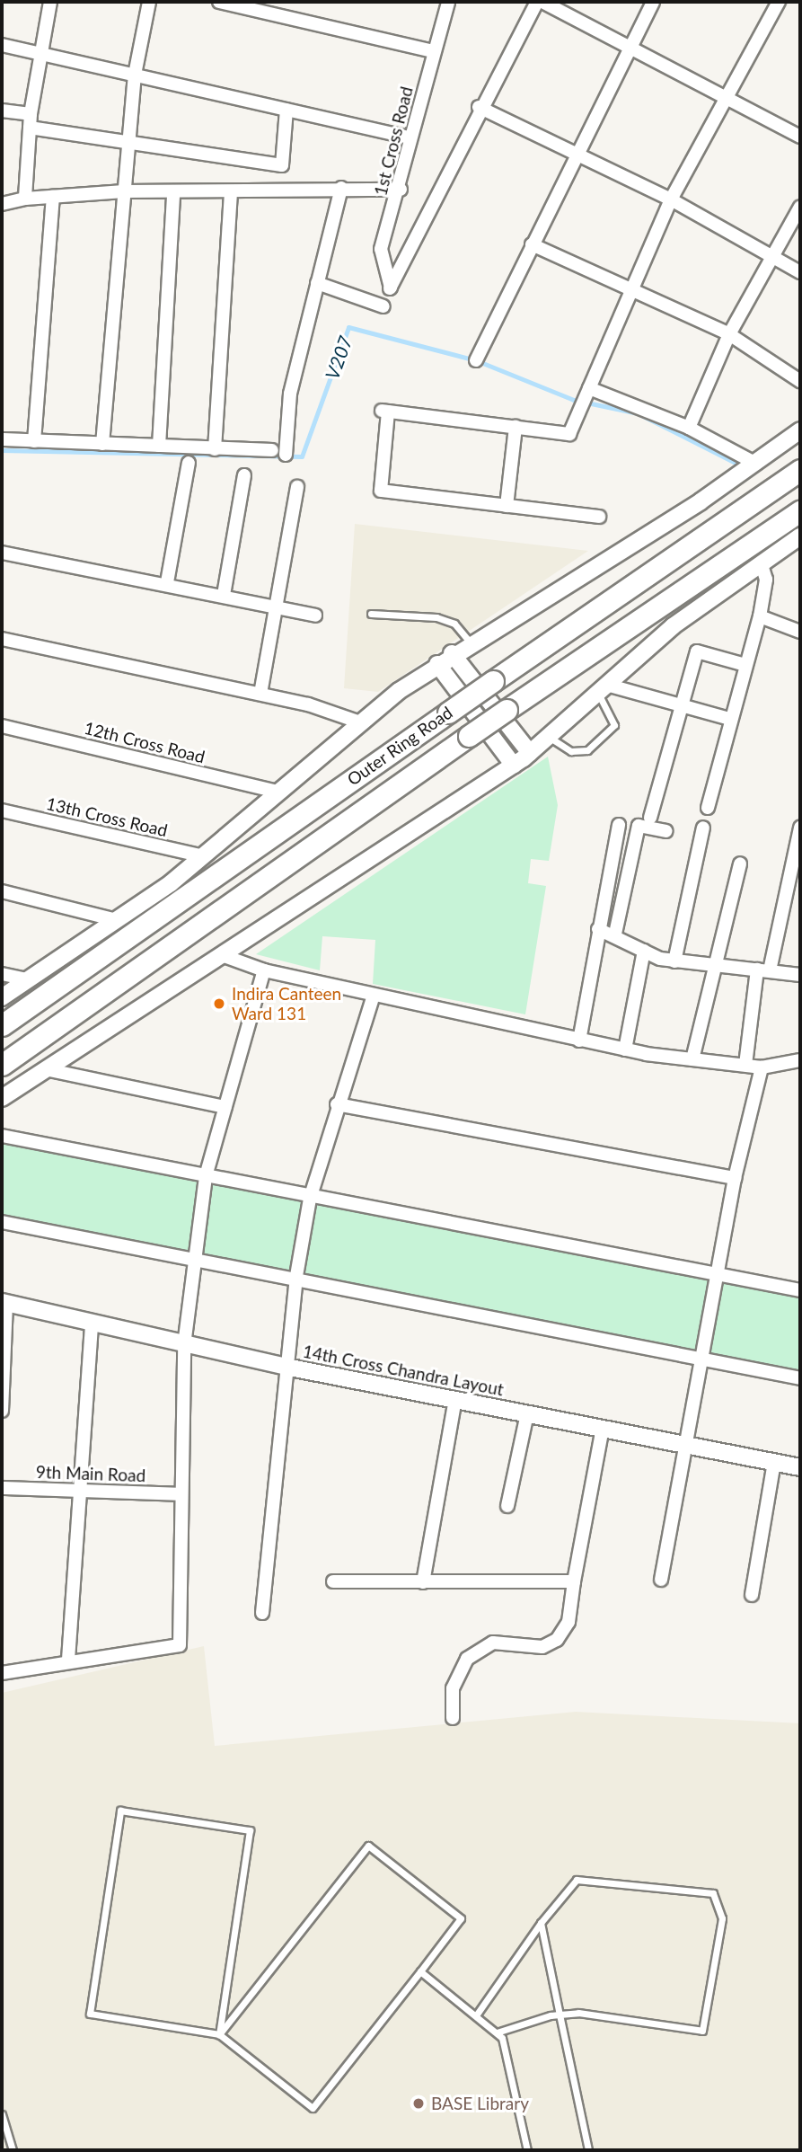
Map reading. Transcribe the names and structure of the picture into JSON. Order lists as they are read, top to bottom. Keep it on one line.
{"streets":{"highway":["Outer Ring Road"],"street":["1st Cross Road","12th Cross Road","13th Cross Road","14th Cross Chandra Layout","9th Main Road"]},"water":["V207"],"places":["Indira Canteen Ward 131","BASE Library"]}
